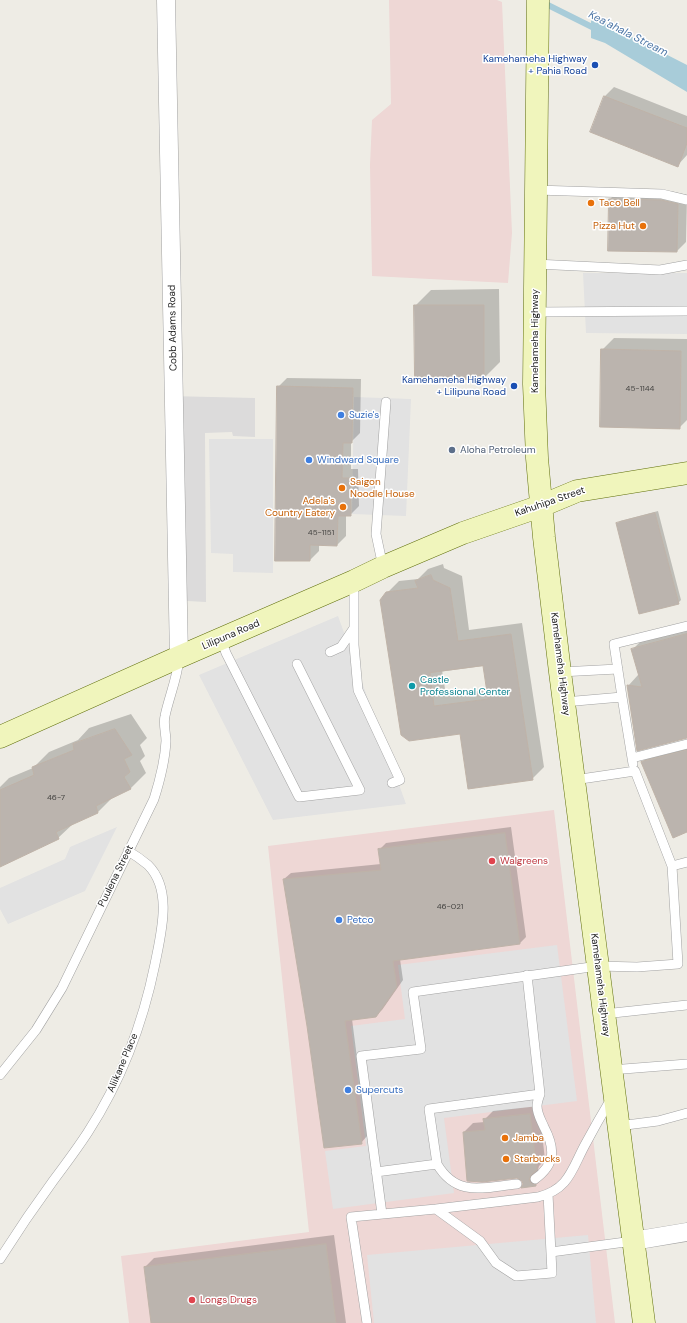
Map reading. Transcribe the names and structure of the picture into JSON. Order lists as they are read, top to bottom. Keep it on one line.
{"streets":{"main road":["Kamehameha Highway","Kahuhipa Street","Lilipuna Road"],"street":["Cobb Adams Road"],"lane":["Puulena Street","Aliikane Place"]},"crossings":[["Cobb Adams Road","Lilipuna Road"],["Cobb Adams Road","Puulena Street"],["Kamehameha Highway","Kahuhipa Street"],["Kahuhipa Street","Lilipuna Road"],["Lilipuna Road","Puulena Street"],["Puulena Street","Aliikane Place"]],"water":["Keaʻahala Stream"],"places":["Kamehameha Highway + Pahia Road","Taco Bell","Pizza Hut","Kamehameha Highway + Lilipuna Road","Suzie's","Aloha Petroleum","Windward Square","Saigon Noodle House","Adela's Country Eatery","Castle Professional Center","Walgreens","Petco","Supercuts","Jamba","Starbucks","Longs Drugs"],"house_numbers":["45-1144","45-1151","46-7","46-021"]}
